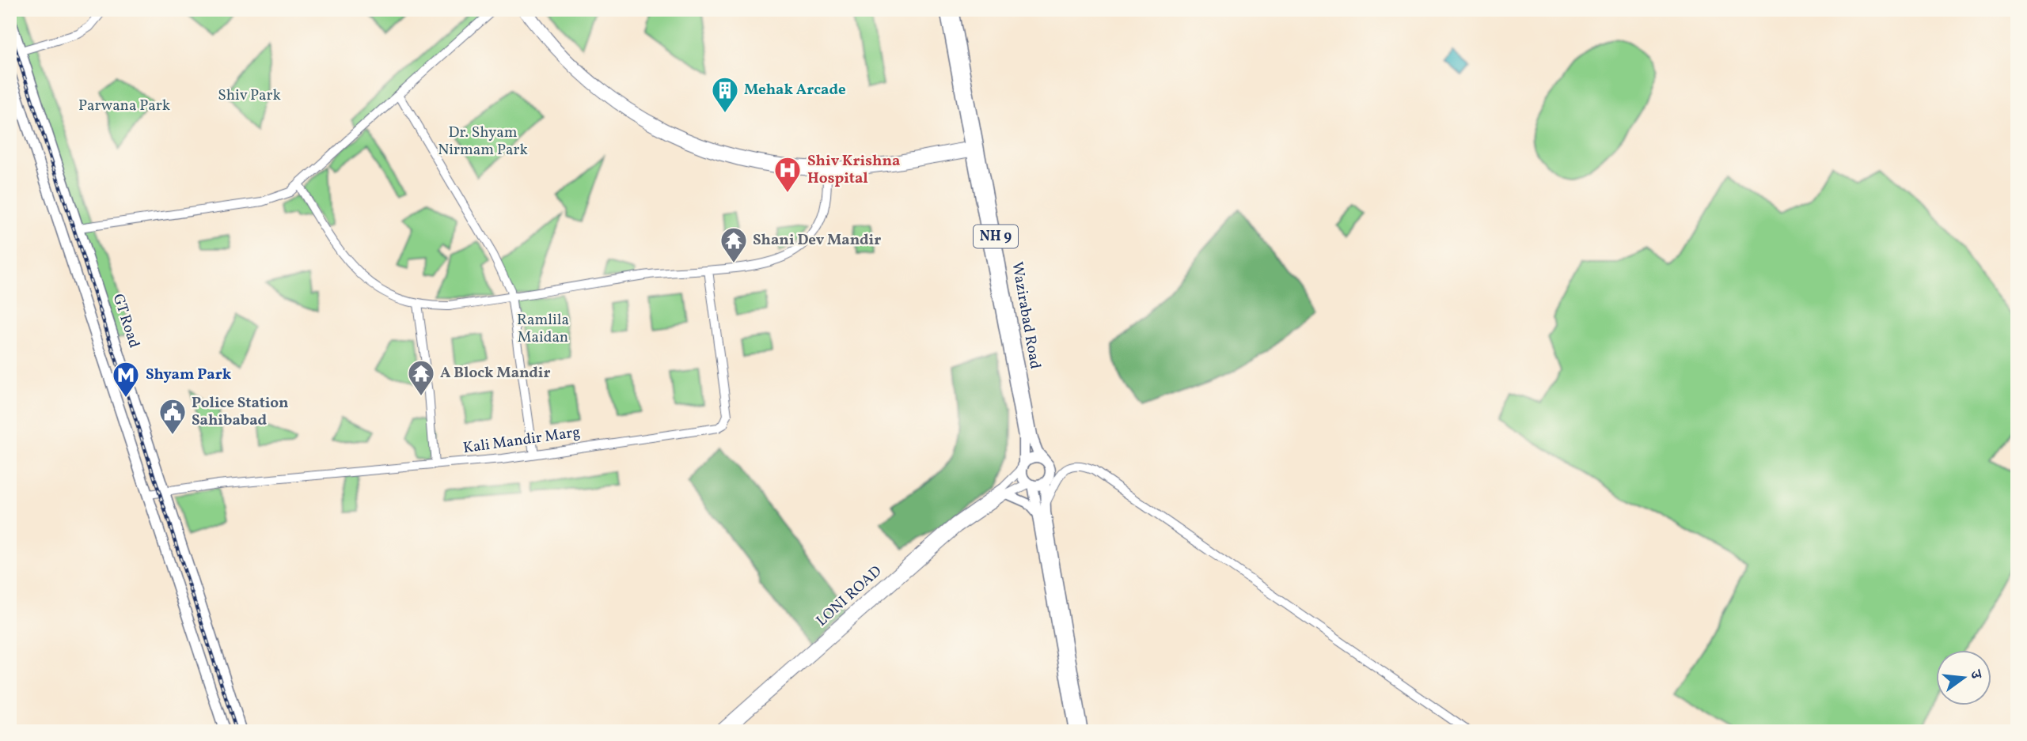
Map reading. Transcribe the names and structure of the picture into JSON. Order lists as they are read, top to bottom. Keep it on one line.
{"streets":{"highway":["NH 9","Wazirabad Road","GT Road"],"street":["Kali Mandir Marg","LONI ROAD"]},"crossings":[["GT Road","Kali Mandir Marg"]],"parks":["Shiv Park","Parwana Park","Dr. Shyam Nirmam Park","Ramlila Maidan"],"places":{"building":["Mehak Arcade"],"hospital":["Shiv Krishna Hospital"],"temple":["Shani Dev Mandir","A Block Mandir"],"metro station":["Shyam Park"],"public building":["Police Station Sahibabad"]},"north":"right"}
